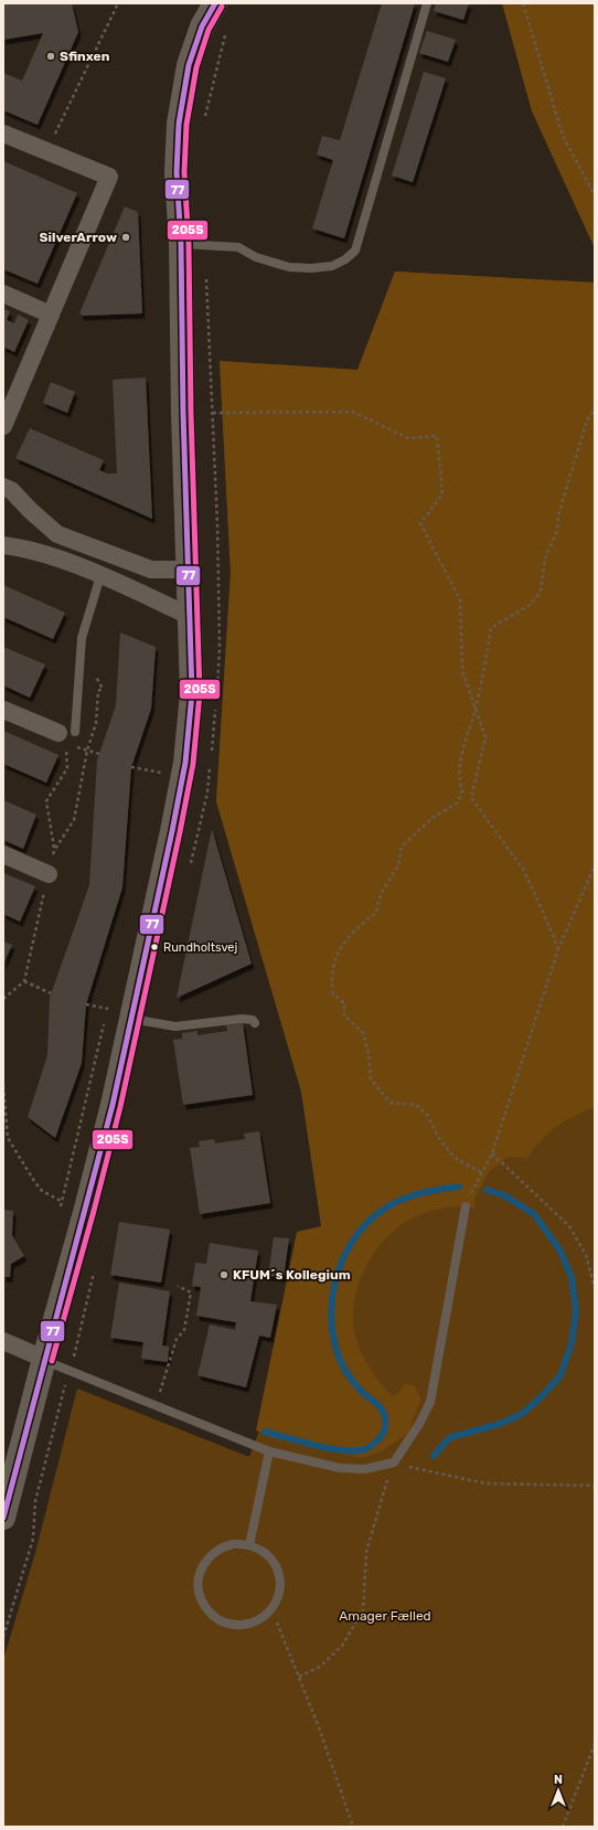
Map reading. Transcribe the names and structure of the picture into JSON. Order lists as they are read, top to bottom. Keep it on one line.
{"parks":["Amager Fælled"],"places":["Sfinxen","SilverArrow","Rundholtsvej","KFUM´s Kollegium"],"lines":["transit line 77","transit line 205S"],"north":"top"}
